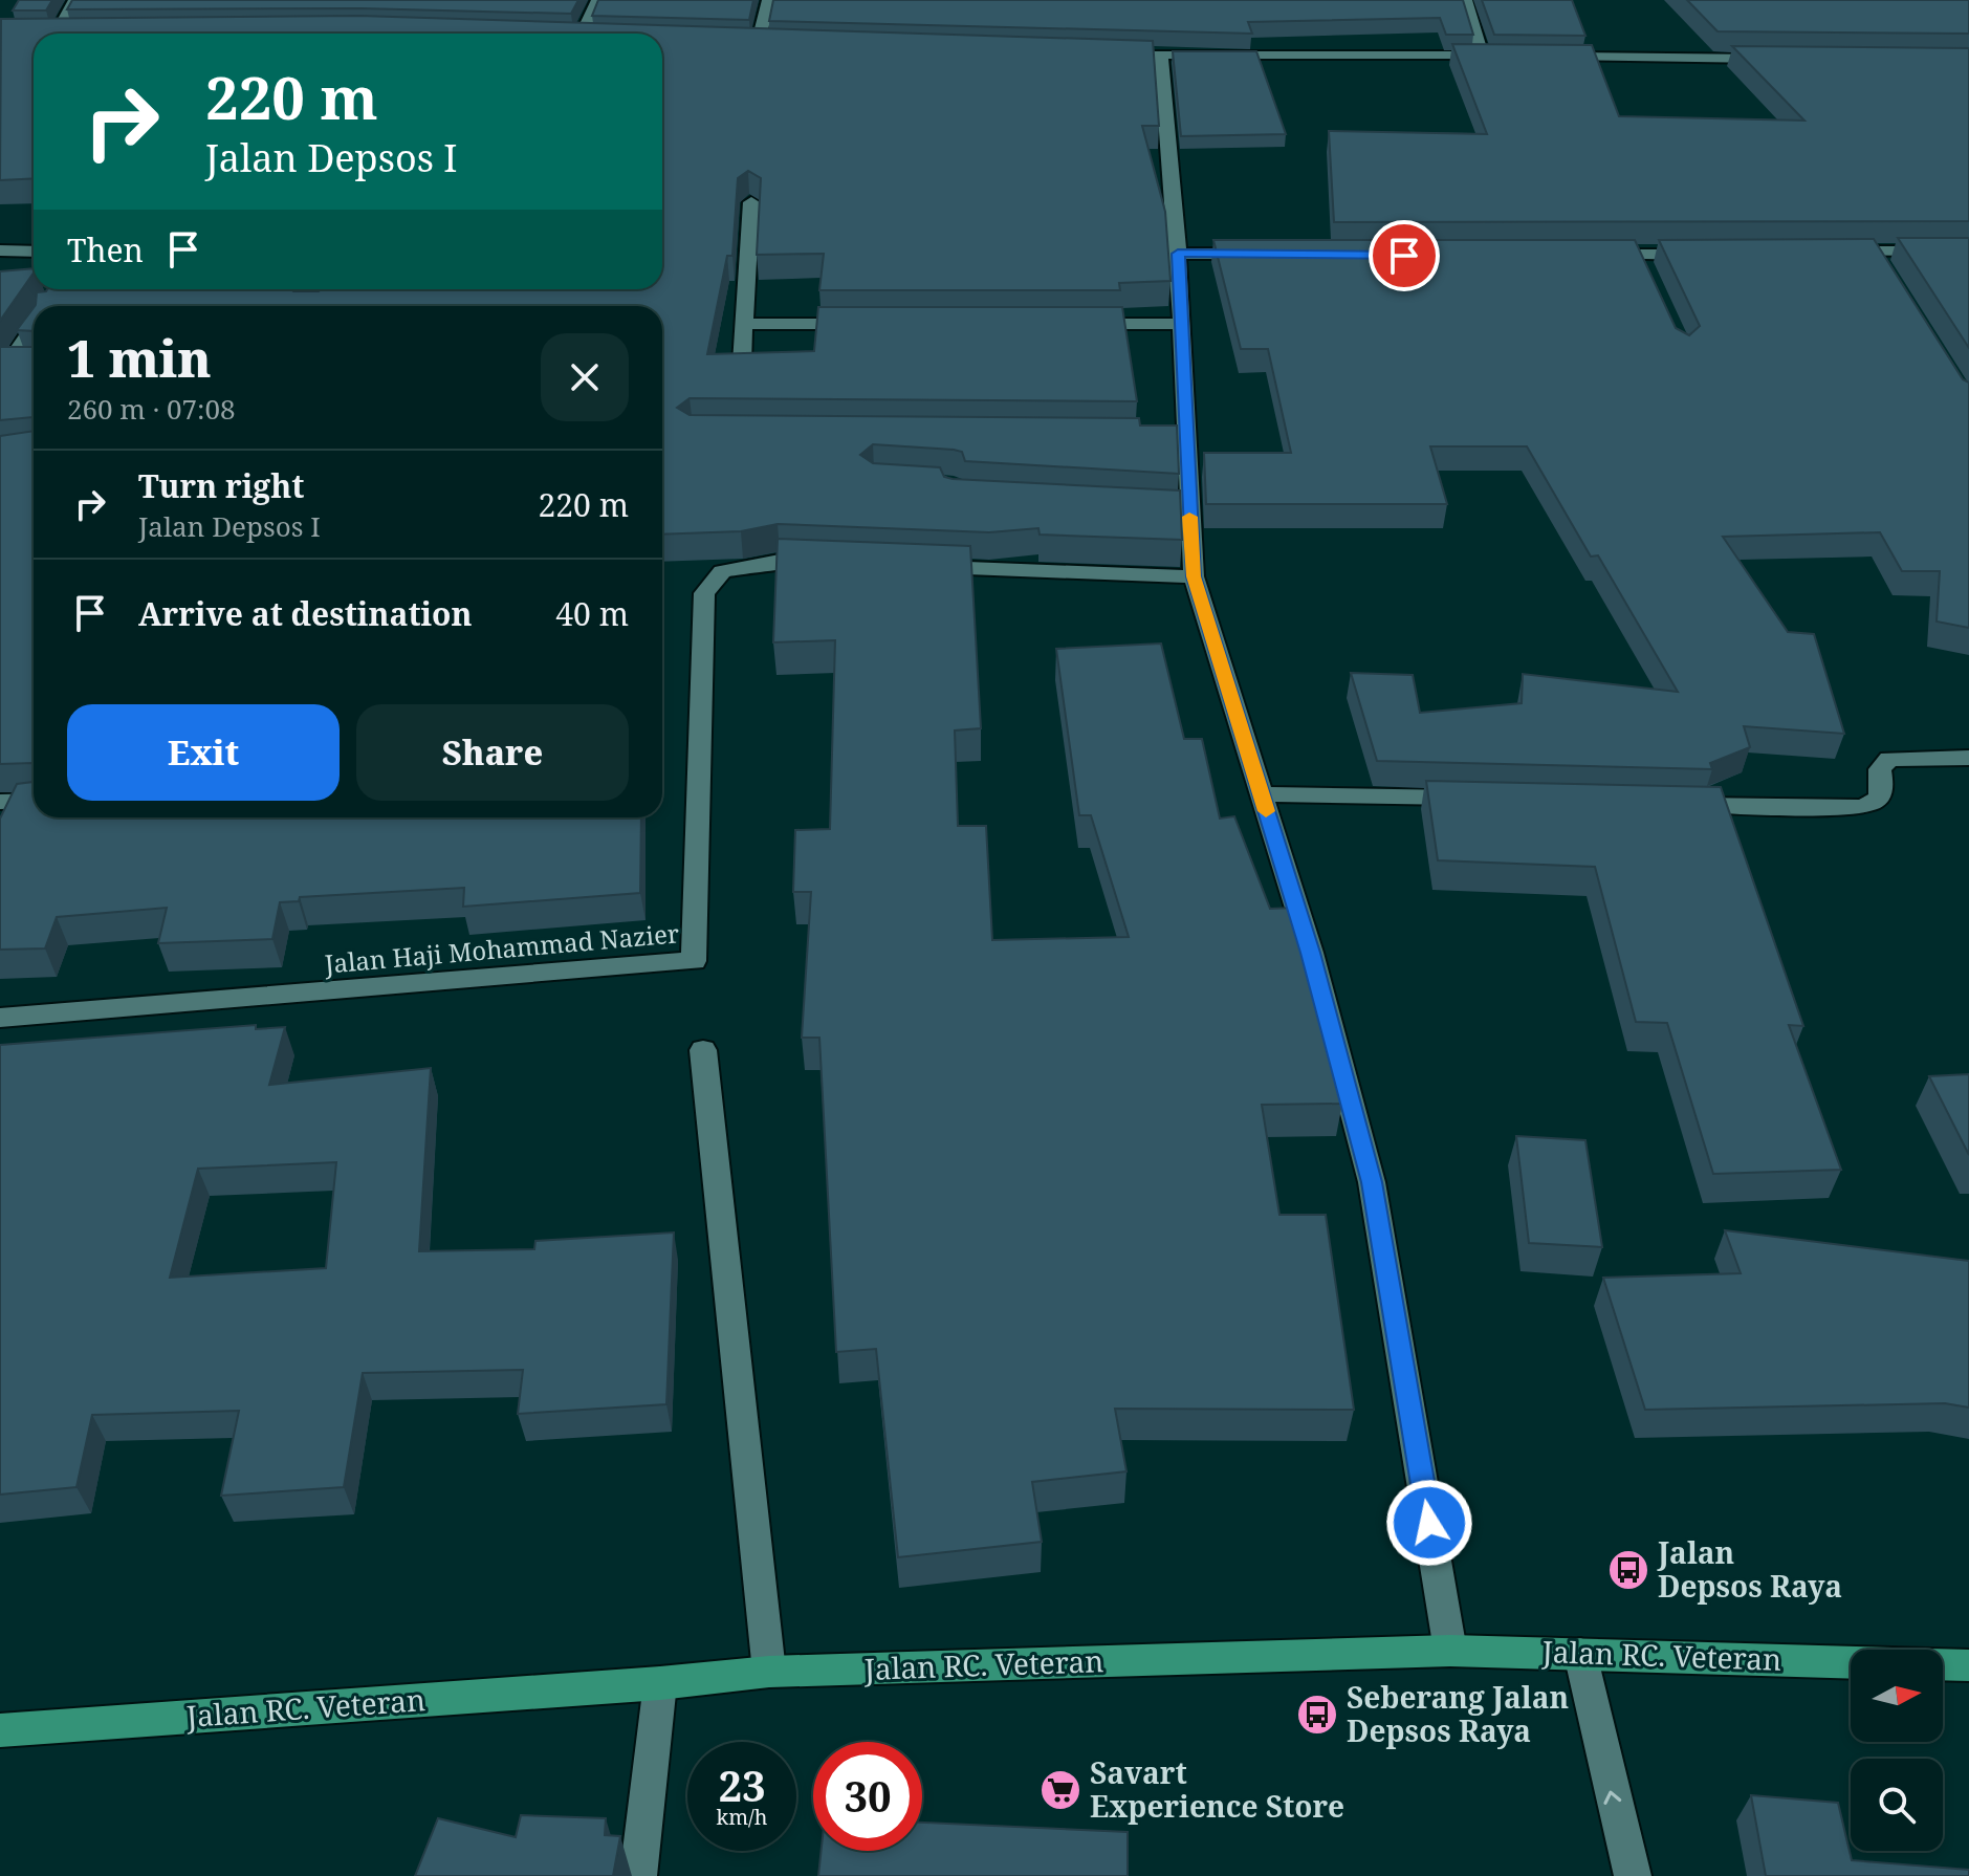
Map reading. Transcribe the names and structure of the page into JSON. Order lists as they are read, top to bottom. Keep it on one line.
{"streets":{"main road":["Jalan RC. Veteran"],"street":["Jalan Haji Mohammad Nazier"]},"places":{"bus stop":["Jalan Depsos Raya","Seberang Jalan Depsos Raya"],"supermarket":["Savart Experience Store"]},"north":"right","page":{"turn":["220 m","Jalan Depsos I"],"then":"Then","heading":["1 min","260 m · 07:08"],"list":[{"name":"Turn right","note":"Jalan Depsos I","value":"220 m"},{"name":"Arrive at destination","value":"40 m"}],"buttons":["Exit","Share"],"speed":"23 km/h","limit":"30"}}
